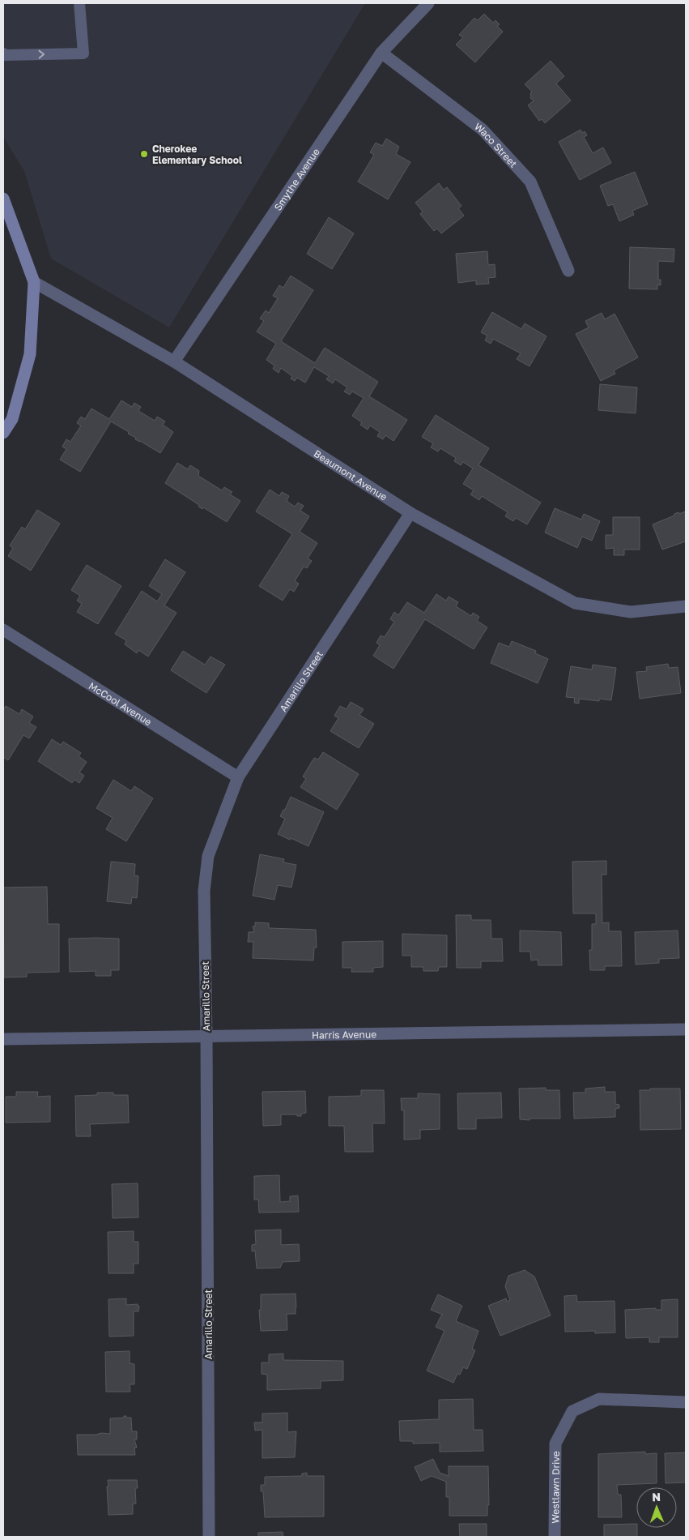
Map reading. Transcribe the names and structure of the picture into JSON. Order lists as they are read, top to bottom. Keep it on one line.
{"streets":{"street":["Waco Street","Smythe Avenue","Beaumont Avenue","Amarillo Street","McCool Avenue","Harris Avenue","Westlawn Drive"]},"crossings":[["Waco Street","Smythe Avenue"],["Smythe Avenue","Beaumont Avenue"],["Beaumont Avenue","Amarillo Street"],["Amarillo Street","McCool Avenue"],["Amarillo Street","Harris Avenue"]],"places":["Cherokee Elementary School"],"north":"top"}
